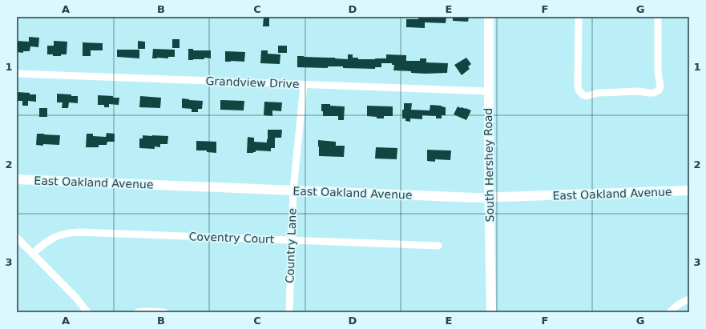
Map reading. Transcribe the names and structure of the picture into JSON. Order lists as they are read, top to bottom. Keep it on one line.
{"streets":{"main road":["South Hershey Road","East Oakland Avenue"],"street":["Grandview Drive","Coventry Court","Country Lane"]},"crossings":[["Grandview Drive","South Hershey Road"],["Grandview Drive","Country Lane"],["South Hershey Road","East Oakland Avenue"],["East Oakland Avenue","Country Lane"],["Coventry Court","Country Lane"]],"grid":{"columns":["A","B","C","D","E","F","G"],"rows":["1","2","3"]}}
